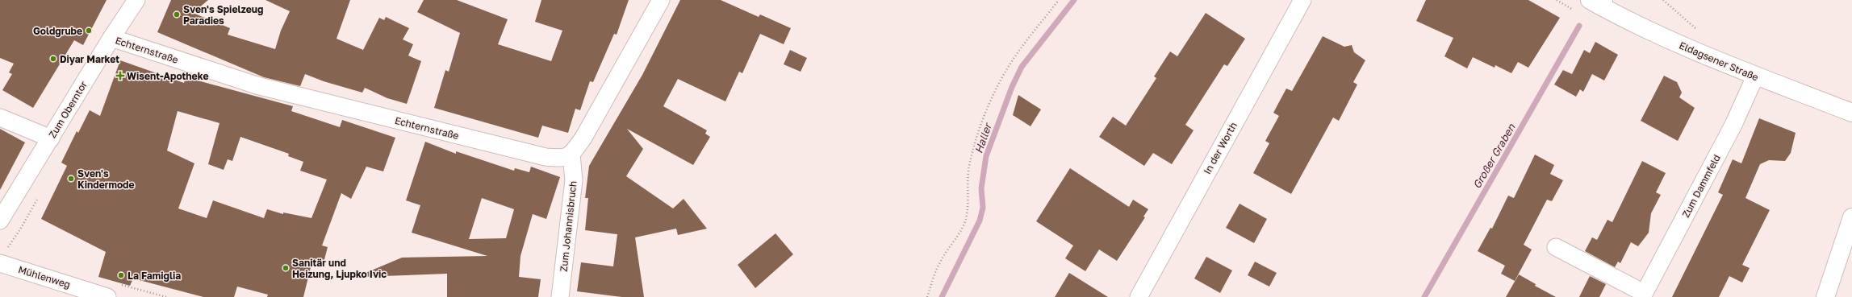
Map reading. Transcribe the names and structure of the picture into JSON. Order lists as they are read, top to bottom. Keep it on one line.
{"streets":{"main road":["Eldagsener Straße"],"street":["Echternstraße","Zum Oberntor","In der Worth","Zum Dammfeld","Zum Johannisbruch","Mühlenweg"]},"crossings":[["Echternstraße","Zum Oberntor"],["Echternstraße","Zum Johannisbruch"],["Eldagsener Straße","Zum Dammfeld"]],"water":["Haller","Großer Graben"],"places":{"other":["Sven's Spielzeug Paradies","Goldgrube","Diyar Market","Sven's Kindermode","Sanitär und Heizung, Ljupko Ivic","La Famiglia"],"health":["Wisent-Apotheke"]}}
